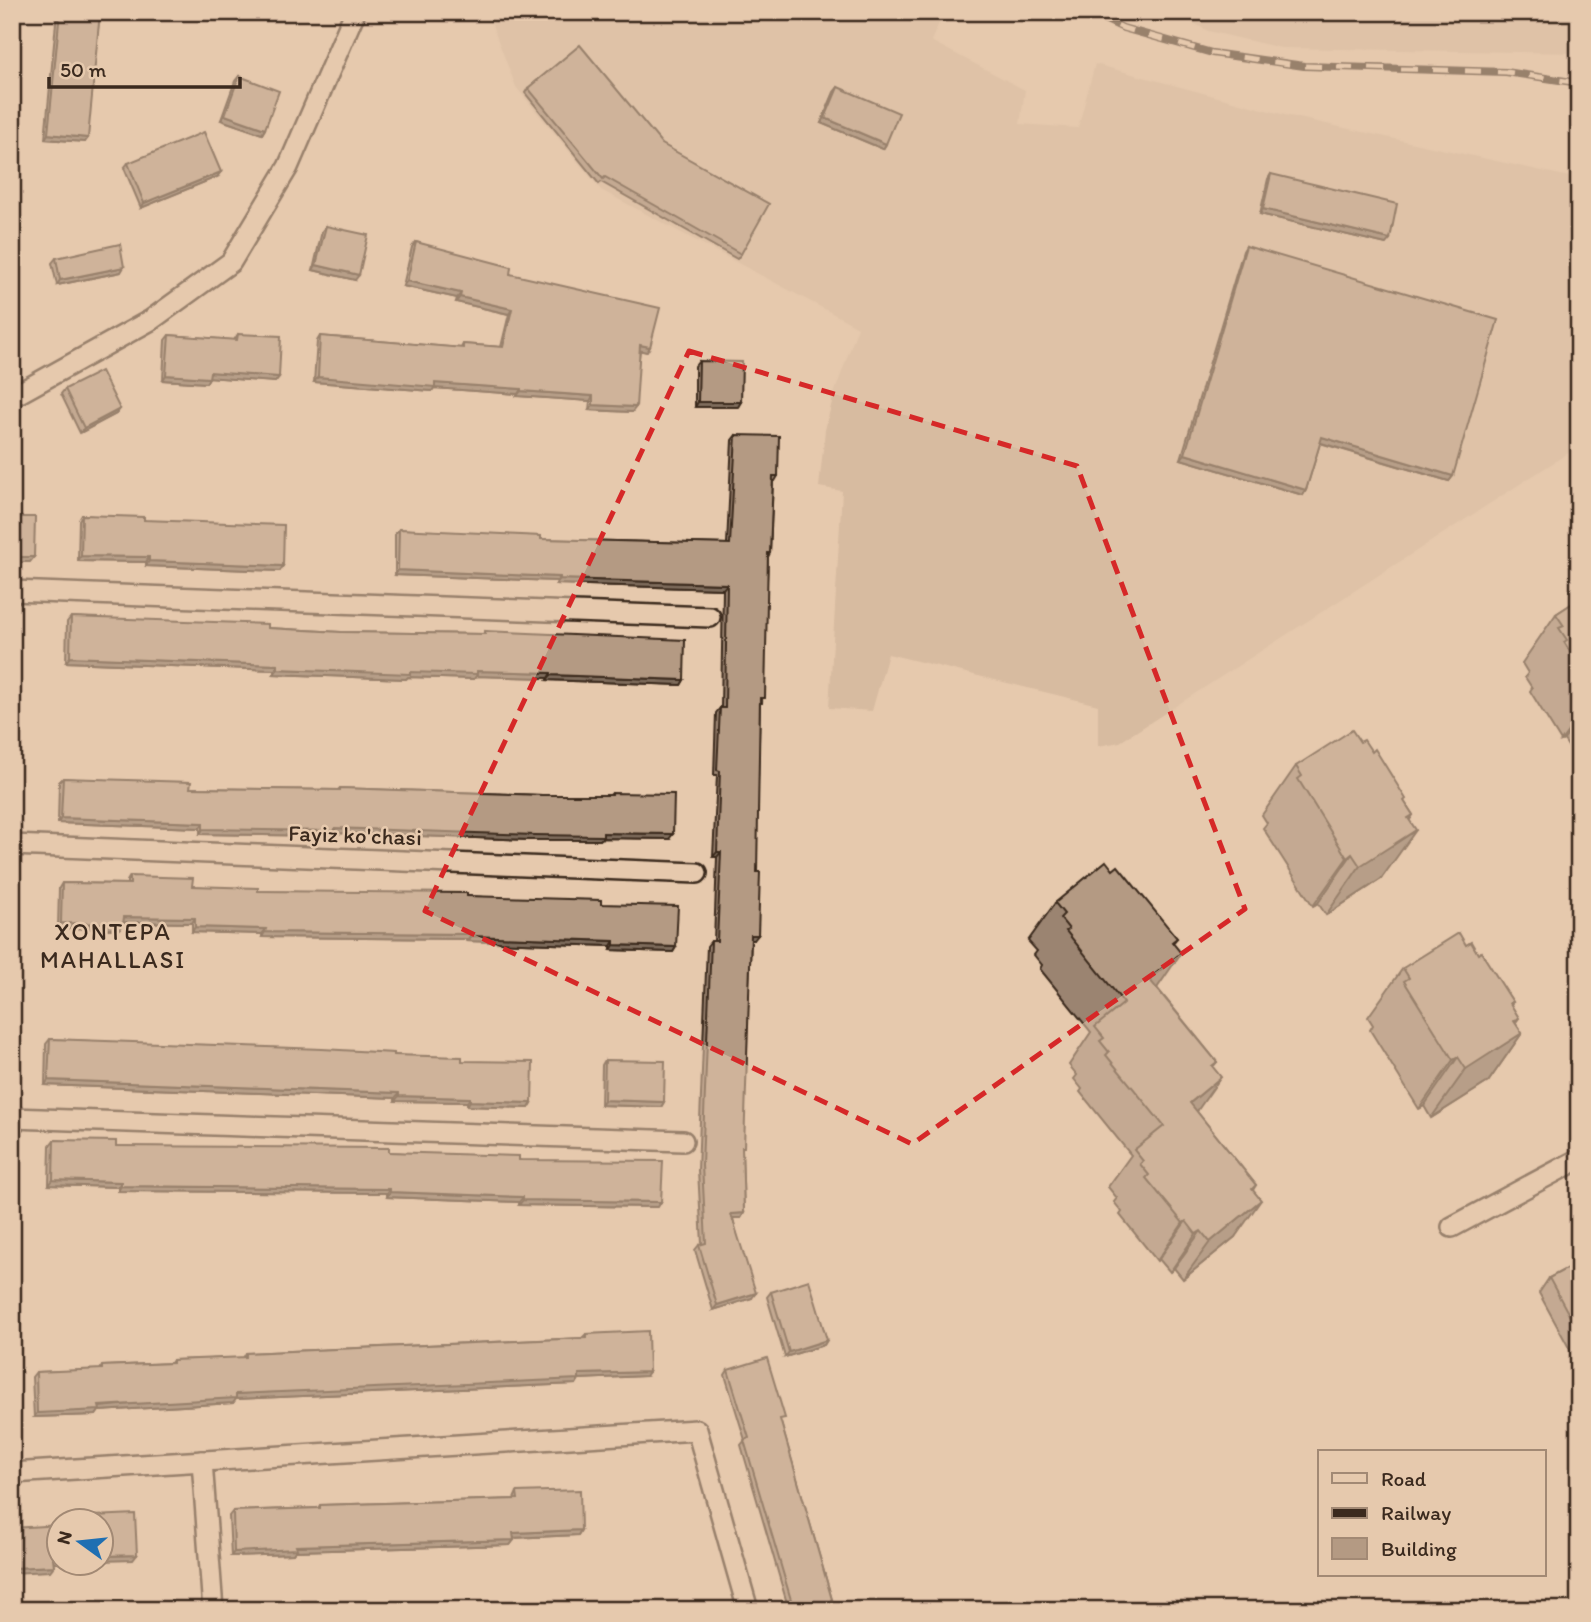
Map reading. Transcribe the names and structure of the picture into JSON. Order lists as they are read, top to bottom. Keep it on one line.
{"streets":{"street":["Fayiz ko'chasi"]},"districts":["XONTEPA MAHALLASI"],"legend":["Road","Railway","Building"],"scale_bar":"50 m","north":"left"}
